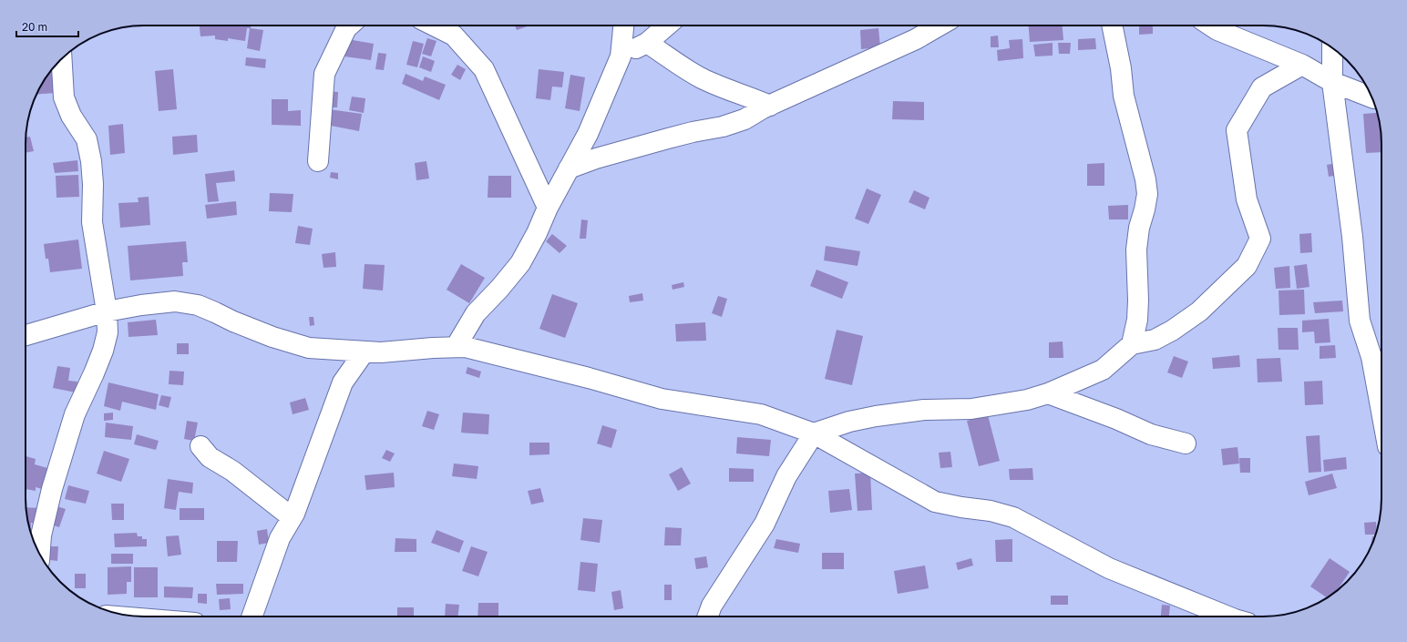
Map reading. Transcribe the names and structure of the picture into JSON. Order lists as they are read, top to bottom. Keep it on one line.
{"scale_bar":"20 m"}
